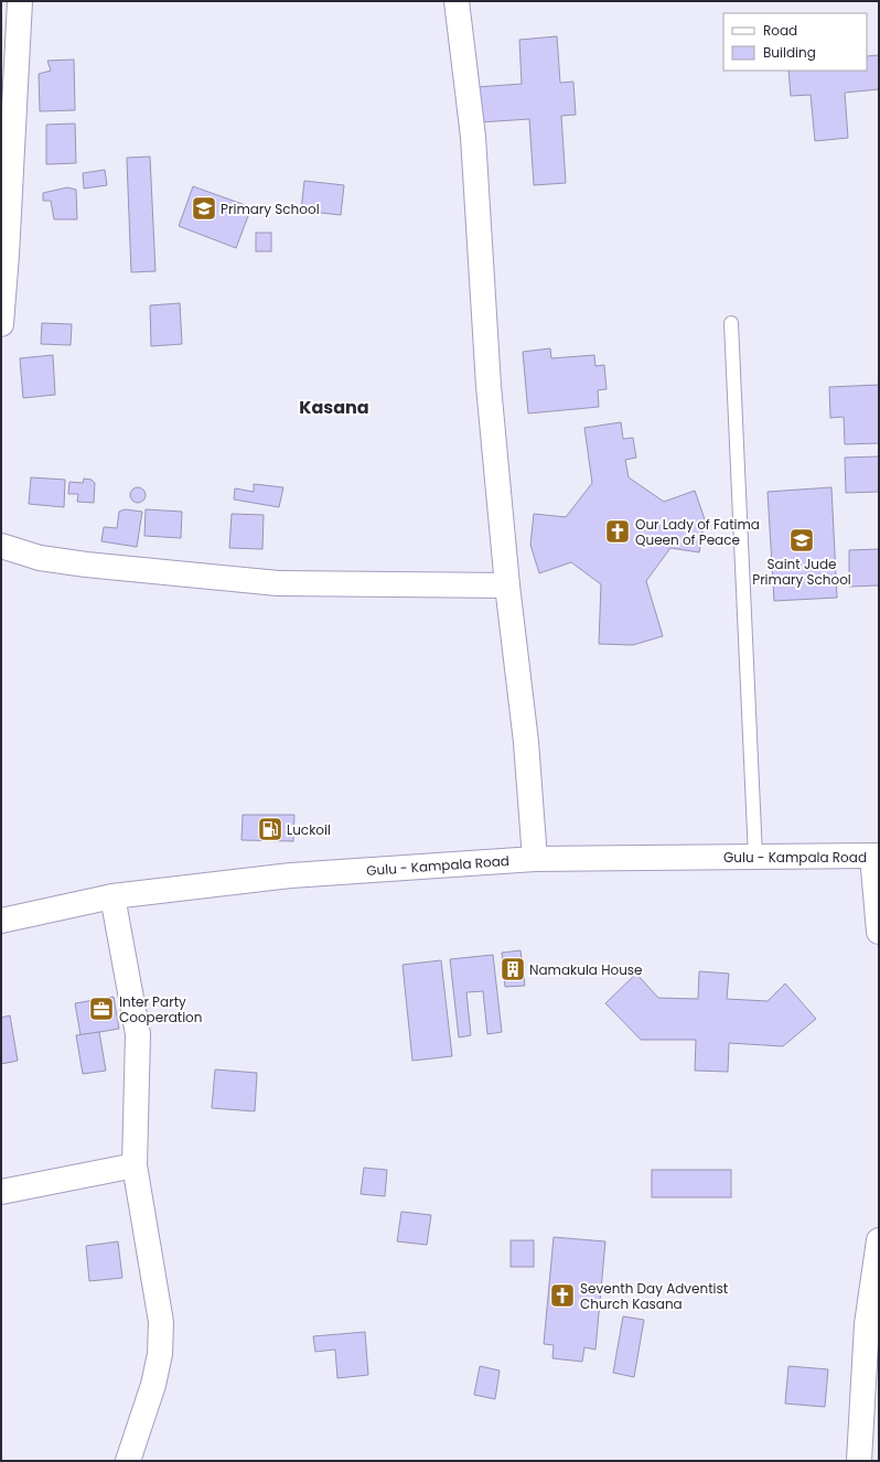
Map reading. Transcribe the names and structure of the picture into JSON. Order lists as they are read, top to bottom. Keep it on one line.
{"streets":{"street":["Gulu - Kampala Road"]},"districts":["Kasana"],"places":{"school or university":["Primary School","Saint Jude Primary School"],"church":["Our Lady of Fatima Queen of Peace","Seventh Day Adventist Church Kasana"],"fuel station":["Luckoil"],"building":["Namakula House"],"office":["Inter Party Cooperation"]},"legend":["Road","Building"]}
